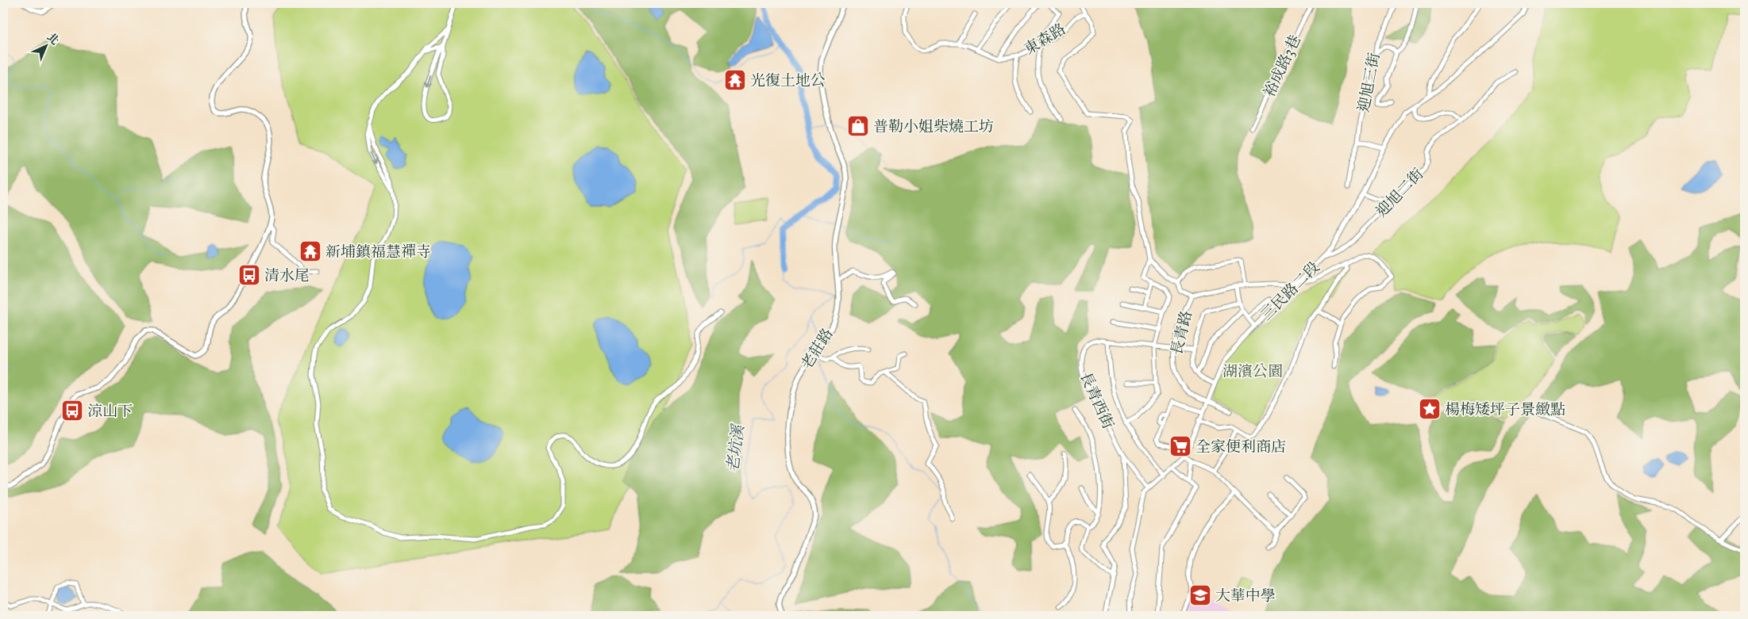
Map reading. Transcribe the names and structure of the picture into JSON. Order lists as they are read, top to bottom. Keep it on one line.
{"streets":{"street":["東森路","裕成路3巷","迎旭三街","迎旭二街","三民路二段","長青路","老莊路","長青西街"]},"crossings":[["東森路","長青路"],["迎旭二街","三民路二段"],["三民路二段","長青路"],["三民路二段","長青西街"],["長青路","長青西街"]],"water":["老坑溪"],"parks":["湖濱公園"],"places":{"temple":["光復土地公","新埔鎮福慧禪寺"],"shop":["普勒小姐柴燒工坊"],"bus stop":["清水尾","涼山下"],"place":["楊梅矮坪子景緻點"],"supermarket":["全家便利商店"],"school or university":["大華中學"]},"north":"top right"}
